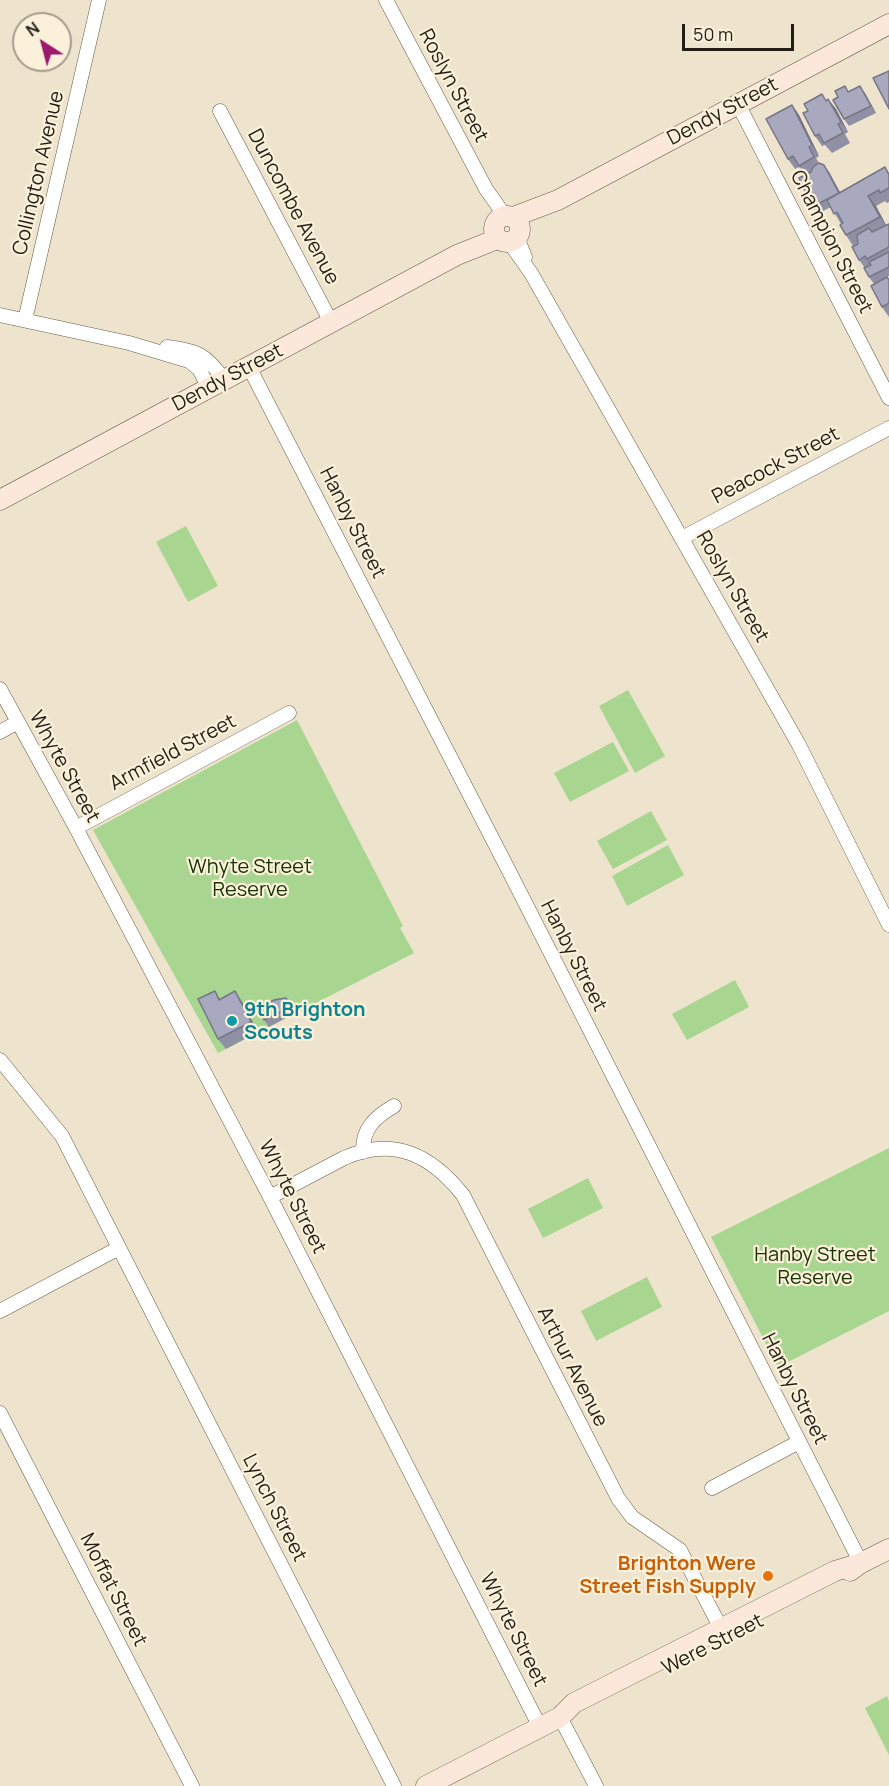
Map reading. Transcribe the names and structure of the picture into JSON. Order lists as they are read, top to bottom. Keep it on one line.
{"streets":{"street":["Roslyn Street","Dendy Street","Collington Avenue","Duncombe Avenue","Champion Street","Peacock Street","Hanby Street","Armfield Street","Whyte Street","Arthur Avenue","Lynch Street","Moffat Street","Were Street"]},"crossings":[["Roslyn Street","Dendy Street"],["Roslyn Street","Peacock Street"],["Dendy Street","Duncombe Avenue"],["Dendy Street","Champion Street"],["Dendy Street","Hanby Street"],["Hanby Street","Were Street"],["Armfield Street","Whyte Street"],["Whyte Street","Arthur Avenue"],["Whyte Street","Were Street"],["Arthur Avenue","Were Street"]],"parks":["Whyte Street Reserve","Hanby Street Reserve"],"places":["9th Brighton Scouts","Brighton Were Street Fish Supply"],"scale_bar":"50 m","north":"top left"}
